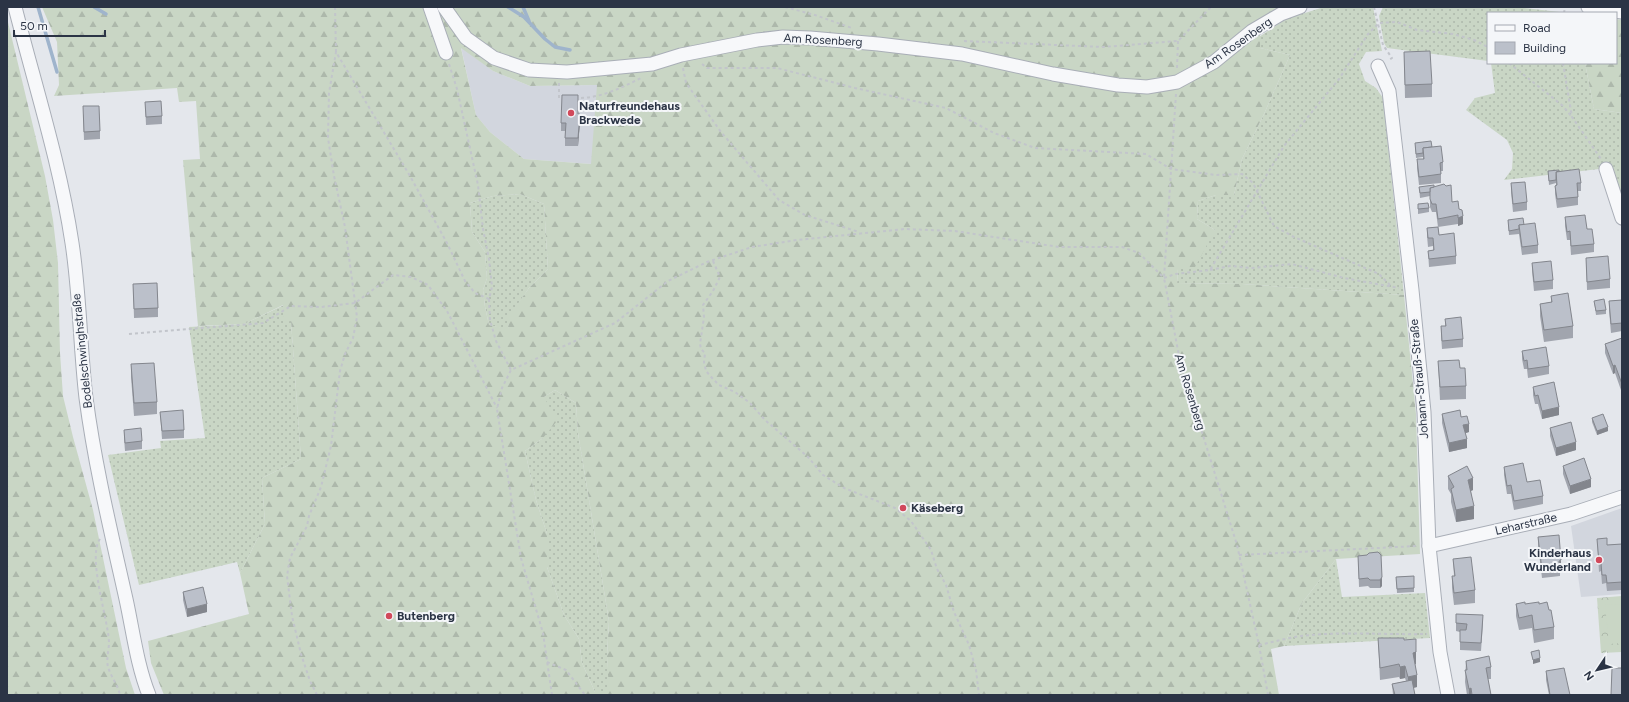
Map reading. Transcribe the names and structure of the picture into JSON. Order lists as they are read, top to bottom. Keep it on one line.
{"streets":{"street":["Am Rosenberg","Bodelschwinghstraße","Johann-Strauß-Straße","Leharstraße"]},"crossings":[["Johann-Strauß-Straße","Leharstraße"]],"places":["Naturfreundehaus Brackwede","Käseberg","Kinderhaus Wunderland","Butenberg"],"legend":["Road","Building"],"scale_bar":"50 m","north":"bottom left"}
